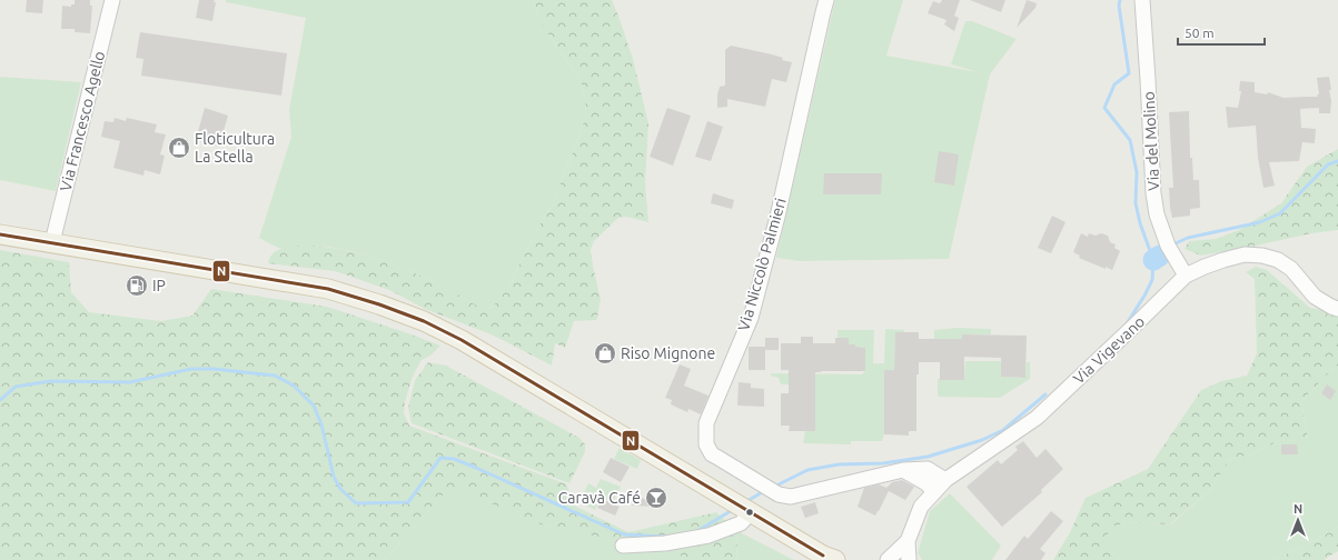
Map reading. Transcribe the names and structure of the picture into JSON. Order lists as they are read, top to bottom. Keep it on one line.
{"streets":{"street":["Via Francesco Agello","Via del Molino","Via Niccolò Palmieri","Via Vigevano"]},"crossings":[["Via del Molino","Via Vigevano"],["Via Niccolò Palmieri","Via Vigevano"]],"places":{"shop":["Floticultura La Stella","Riso Mignone"],"fuel station":["IP"],"bar":["Caravà Café"]},"lines":["transit line N"],"scale_bar":"50 m","north":"top"}
